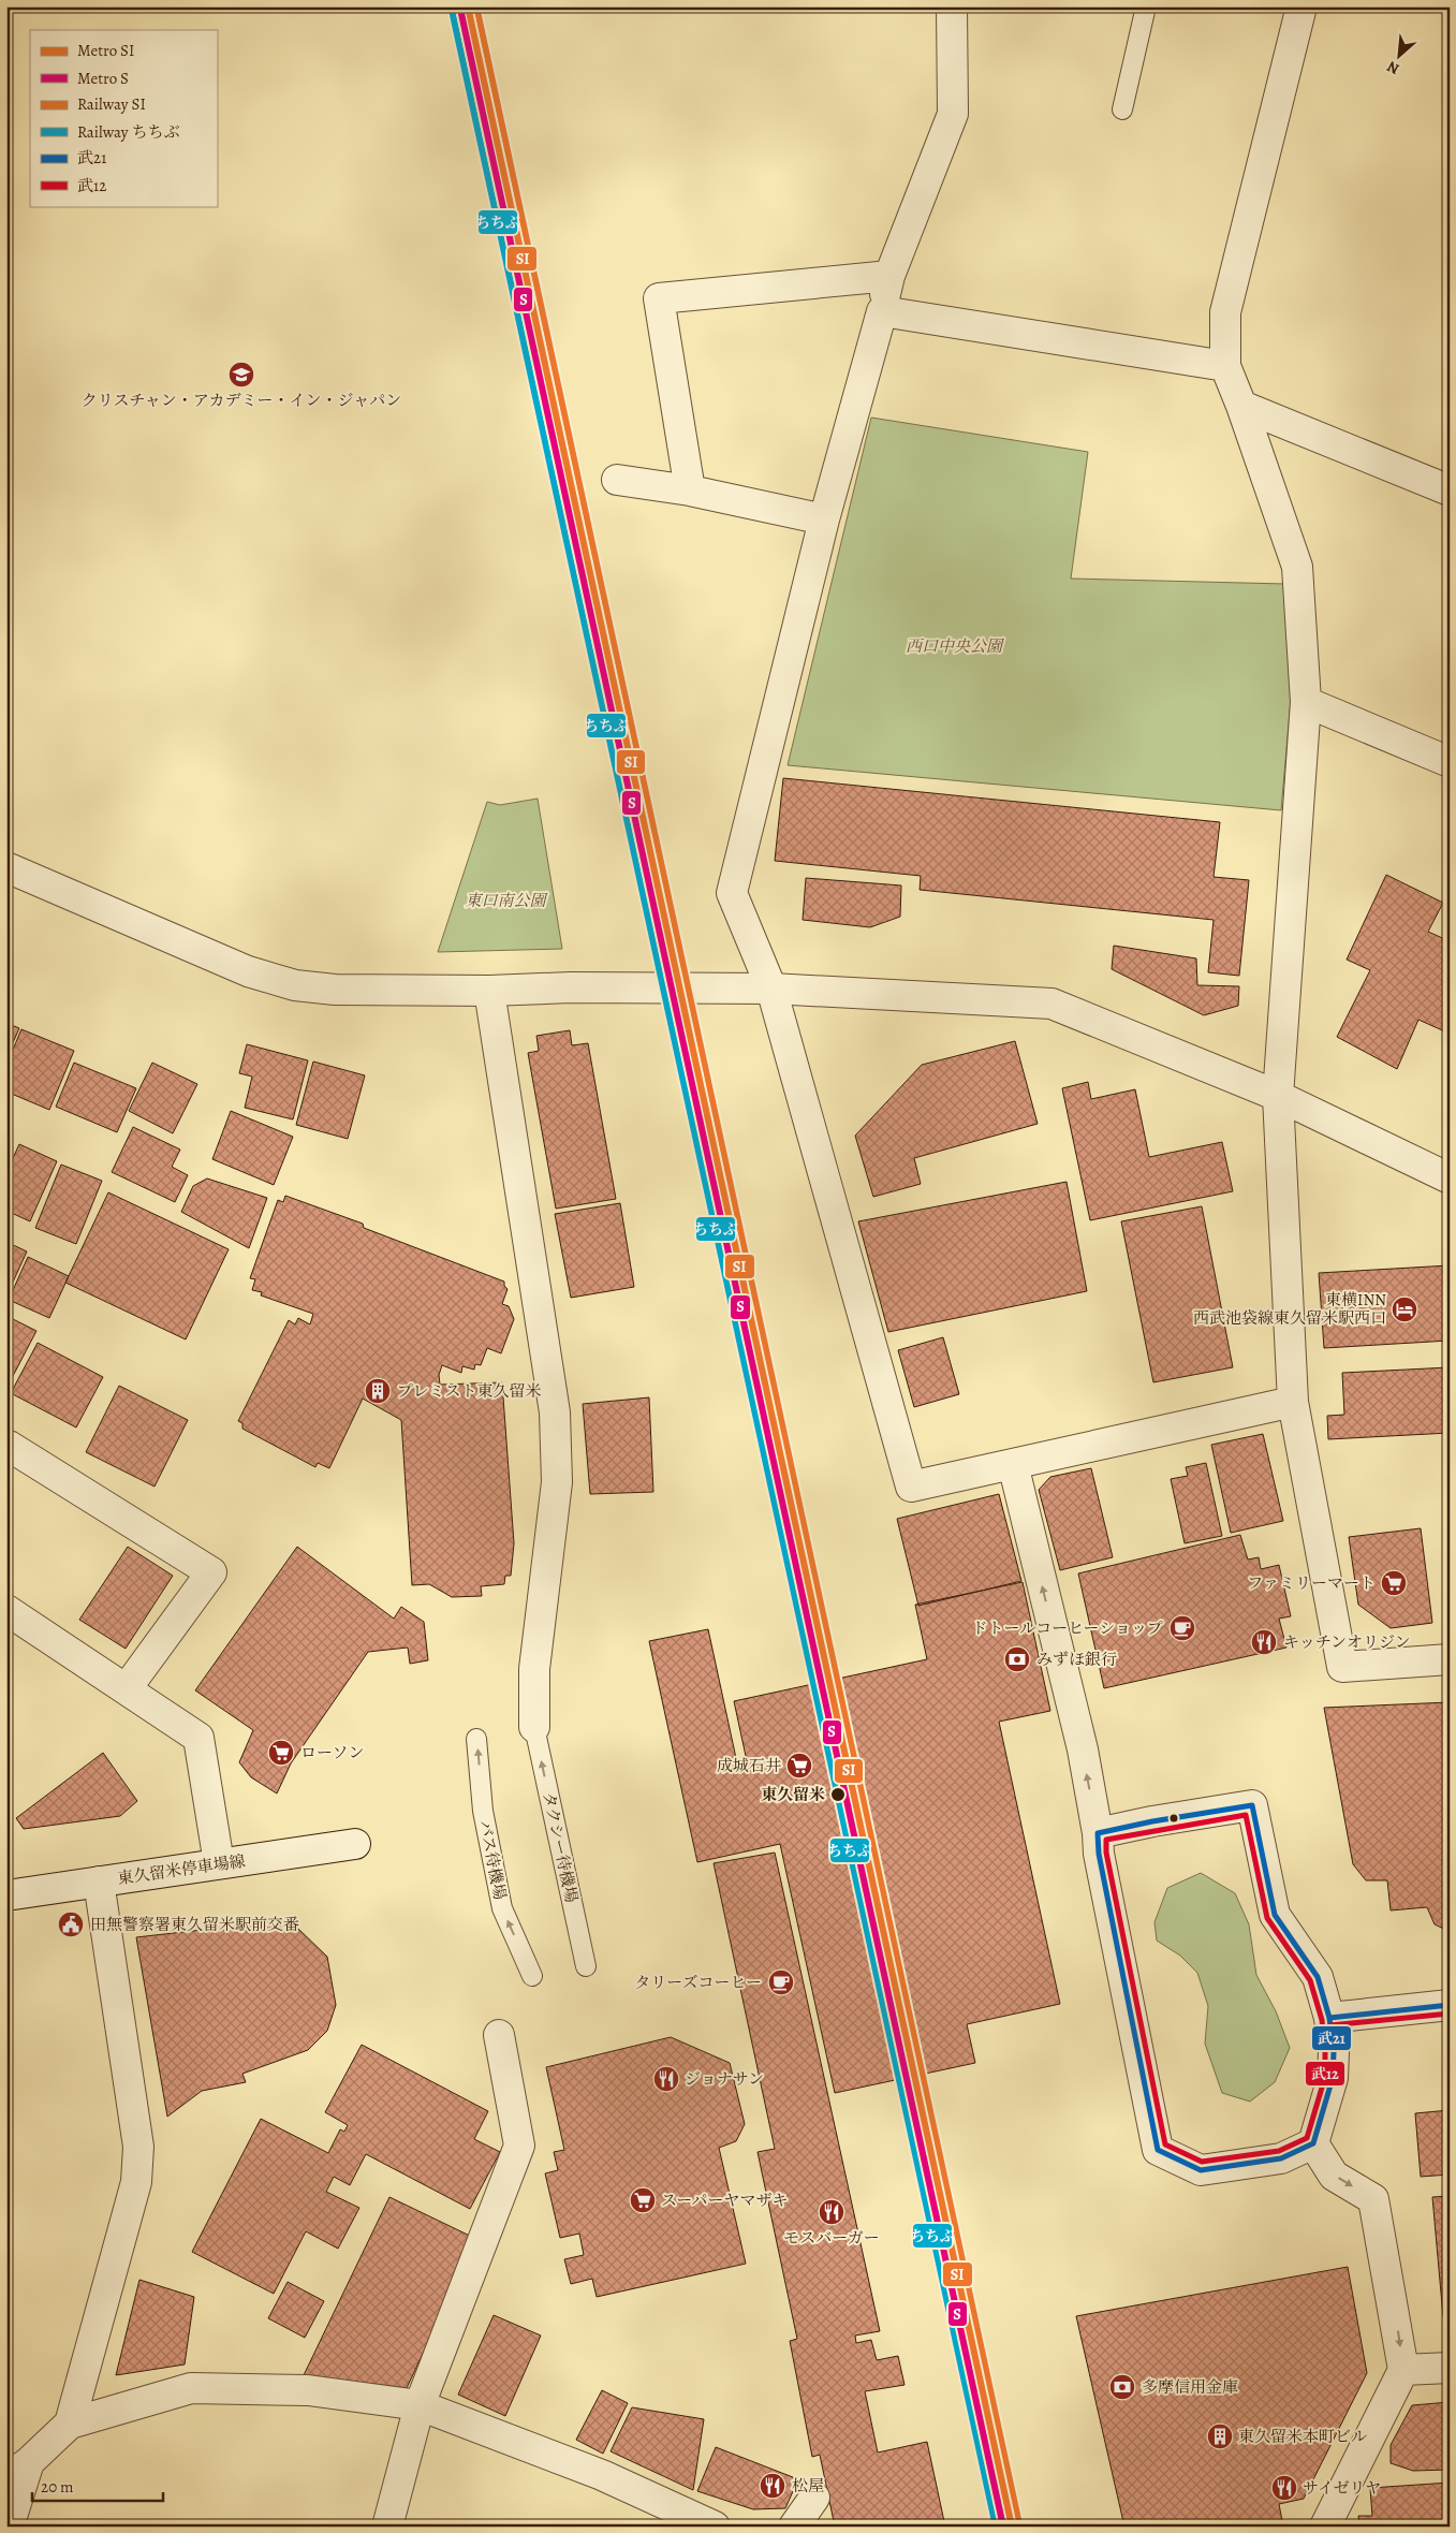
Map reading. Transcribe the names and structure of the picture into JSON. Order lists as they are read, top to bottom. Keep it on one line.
{"streets":{"street":["東久留米停車場線"],"lane":["タクシー待機場","バス待機場"]},"one_way":["タクシー待機場","バス待機場"],"parks":["西口中央公園","東口南公園"],"places":{"school or university":["クリスチャン・アカデミー・イン・ジャパン"],"hotel":["東横INN 西武池袋線東久留米駅西口"],"building":["プレミスト東久留米","東久留米本町ビル"],"supermarket":["ファミリーマート","ローソン","成城石井","スーパーヤマザキ"],"cafe":["ドトールコーヒーショップ","タリーズコーヒー"],"restaurant":["キッチンオリジン","ジョナサン","モスバーガー","松屋","サイゼリヤ"],"bank":["みずほ銀行","多摩信用金庫"],"other":["東久留米"],"public building":["田無警察署東久留米駅前交番"]},"lines":["metro line SI","rail line SI","metro line S","rail line ちちぶ","transit line 武21","transit line 武12"],"legend":["Metro SI","Metro S","Railway SI","Railway ちちぶ","武21","武12"],"scale_bar":"20 m","north":"bottom left"}
